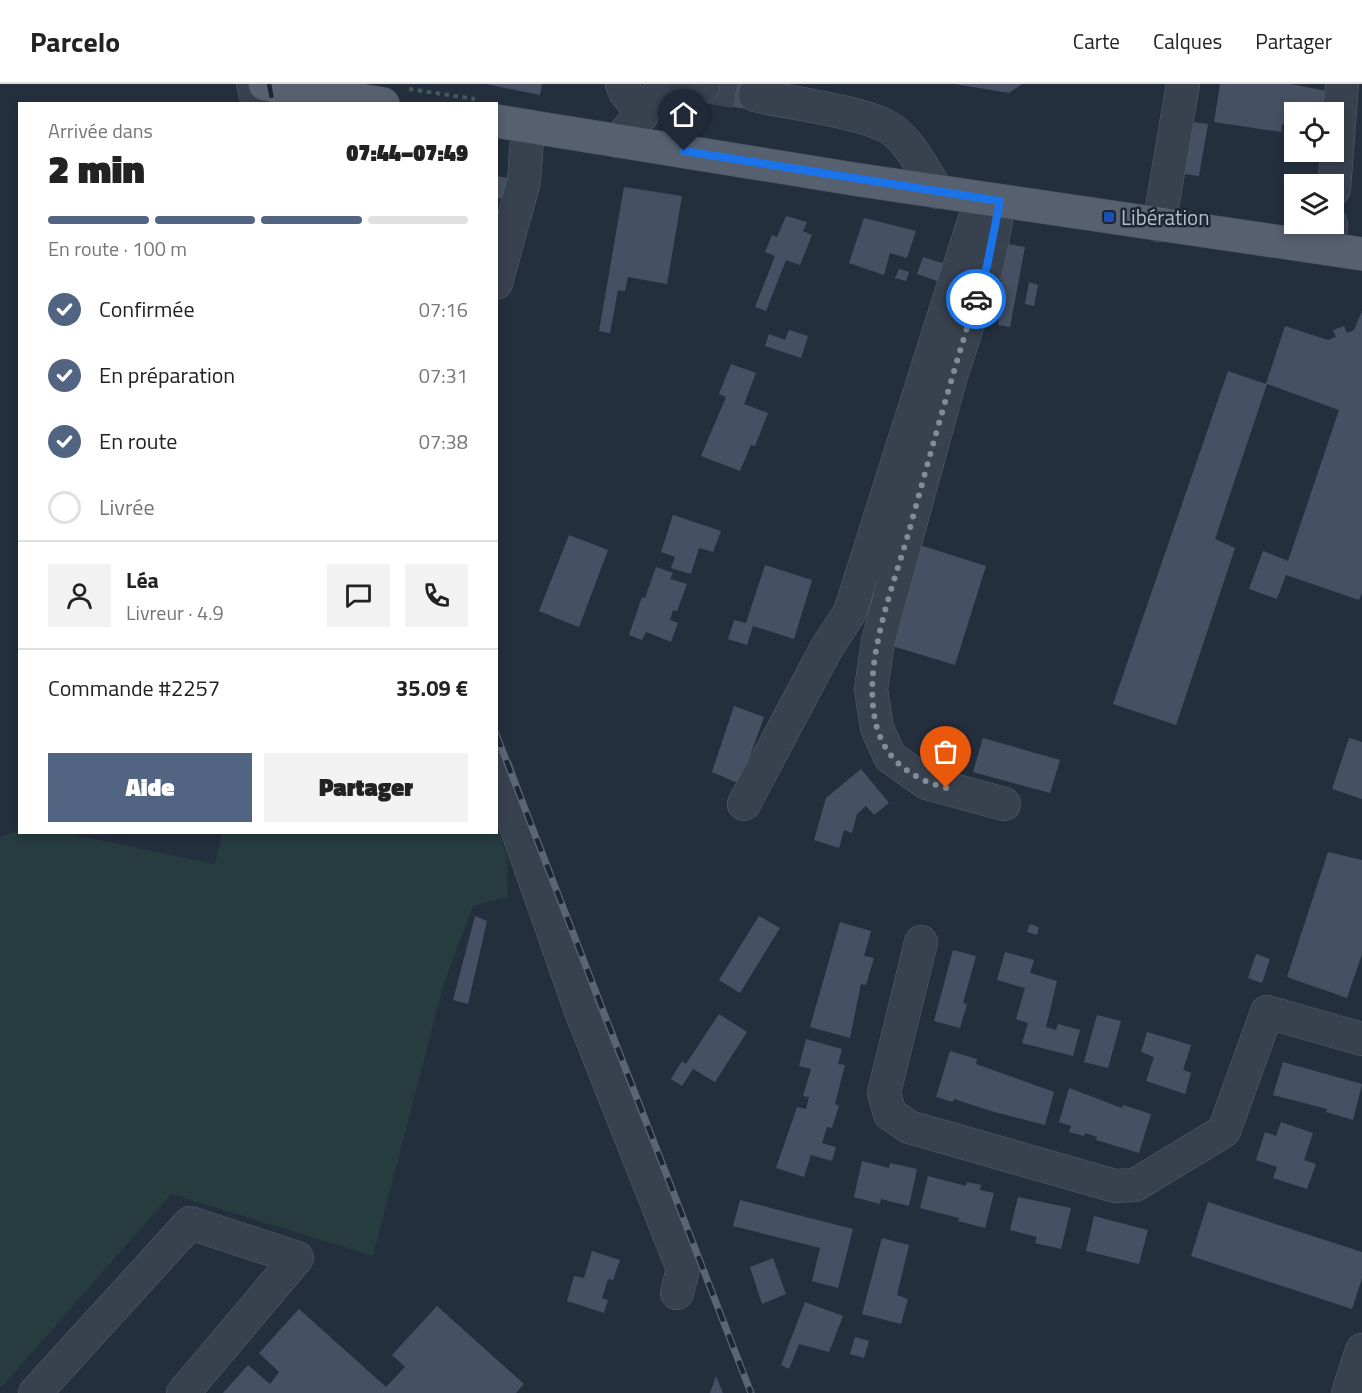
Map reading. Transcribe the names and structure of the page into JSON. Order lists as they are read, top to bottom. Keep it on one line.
{"places":{"transit":["Libération"]},"page":{"header":"Parcelo","nav":["Carte","Calques","Partager"],"heading":["2 min","Arrivée dans","07:44–07:49"],"panel":["Léa","Livreur · 4.9","Commande #2257","35.09 €"],"bar":"En route · 100 m","list":[["Confirmée","07:16"],["En préparation","07:31"],["En route","07:38"],"Livrée"],"buttons":["Aide","Partager"]}}
